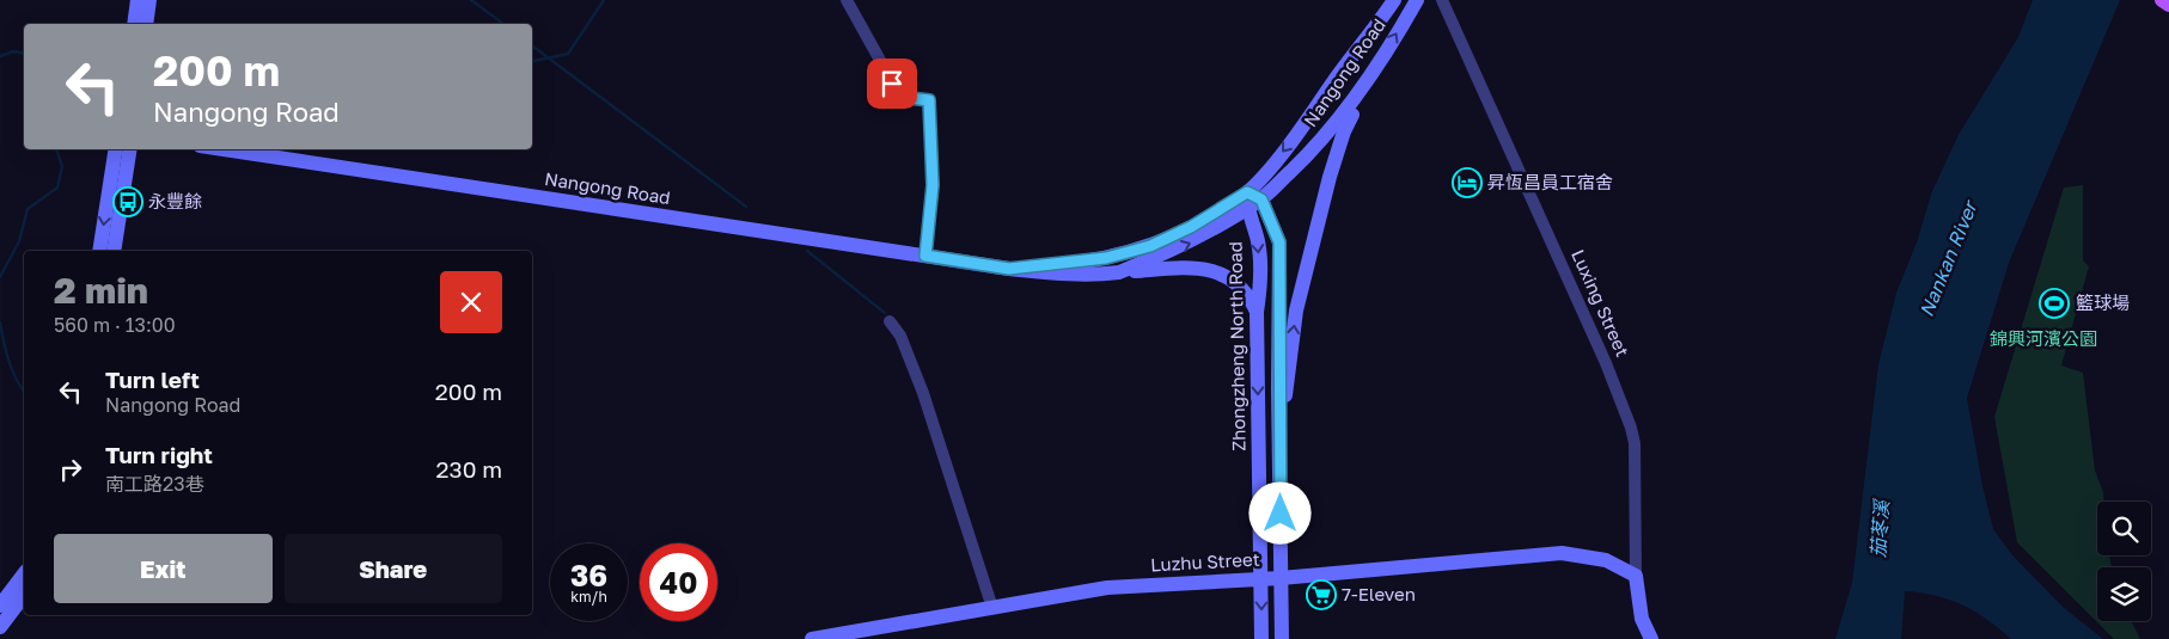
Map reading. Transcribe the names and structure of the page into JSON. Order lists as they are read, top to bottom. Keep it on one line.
{"streets":{"street":["Nangong Road","Luxing Street","Zhongzheng North Road","Luzhu Street"]},"crossings":[["Nangong Road","Zhongzheng North Road"],["Luxing Street","Luzhu Street"],["Zhongzheng North Road","Luzhu Street"]],"water":["Nankan River","茄苳溪"],"parks":["錦興河濱公園"],"places":{"hotel":["昇恆昌員工宿舍"],"bus stop":["永豐餘"],"sports":["籃球場"],"supermarket":["7-Eleven"]},"page":{"turn":["200 m","Nangong Road"],"heading":["2 min","560 m · 13:00"],"list":[{"name":"Turn left","note":"Nangong Road","value":"200 m"},{"name":"Turn right","note":"南工路23巷","value":"230 m"}],"buttons":["Exit","Share"],"speed":"36 km/h","limit":"40"}}
